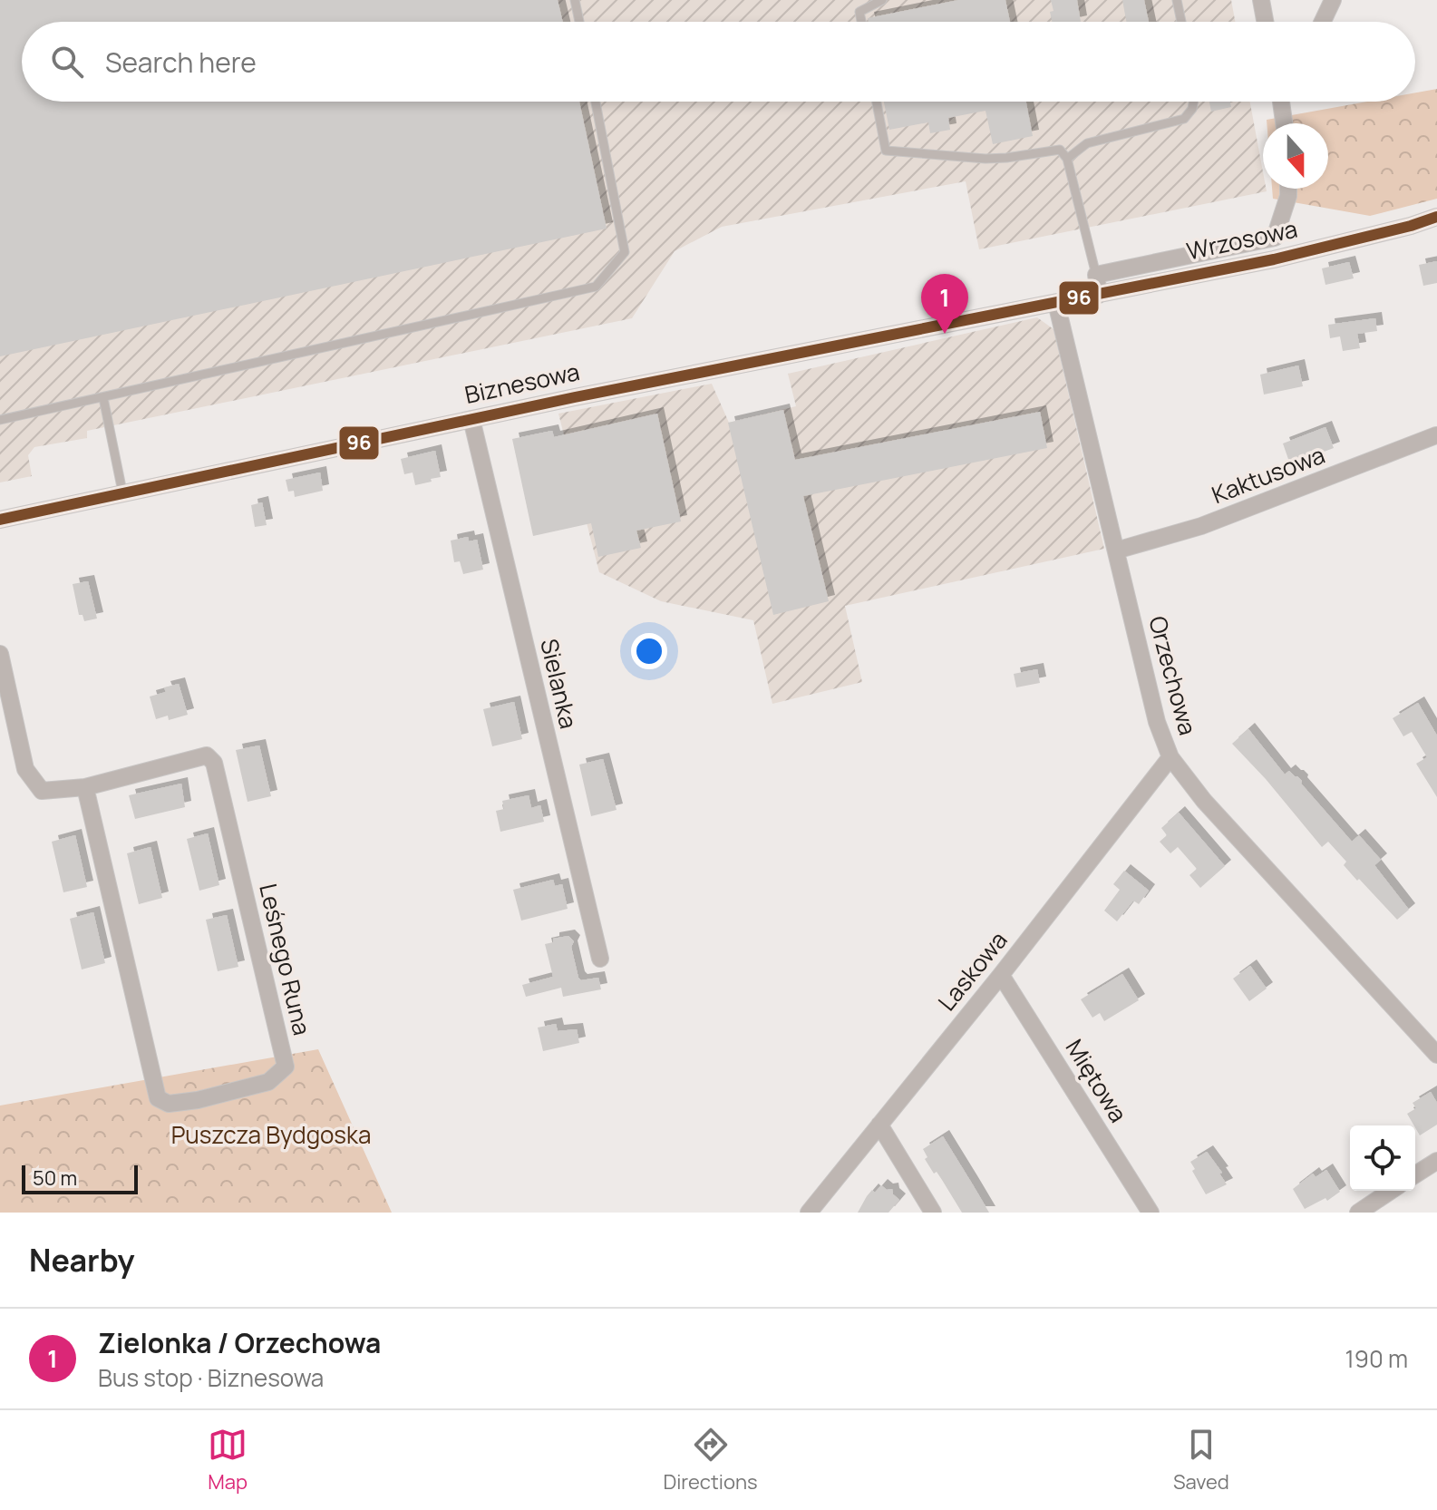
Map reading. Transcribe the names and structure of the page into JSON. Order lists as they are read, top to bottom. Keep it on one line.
{"streets":{"street":["Wrzosowa","Biznesowa","Kaktusowa","Orzechowa","Sielanka","Leśnego Runa","Laskowa","Miętowa"]},"crossings":[["Wrzosowa","Biznesowa"],["Wrzosowa","Orzechowa"],["Biznesowa","Orzechowa"],["Biznesowa","Sielanka"],["Kaktusowa","Orzechowa"],["Orzechowa","Laskowa"],["Laskowa","Miętowa"]],"parks":["Puszcza Bydgoska"],"lines":["transit line 96"],"scale_bar":"50 m","north":"bottom","page":{"search":"Search here","pins":"1","scale":"50 m","heading":"Nearby","list":[{"mark":"1","name":"Zielonka / Orzechowa","note":"Bus stop · Biznesowa","value":"190 m"}],"nav":["Map","Directions","Saved"]}}
